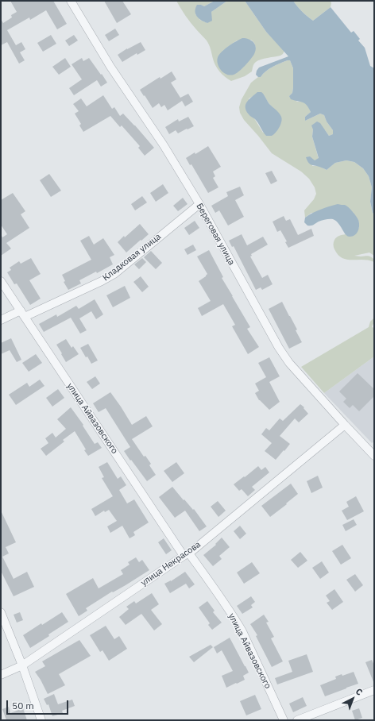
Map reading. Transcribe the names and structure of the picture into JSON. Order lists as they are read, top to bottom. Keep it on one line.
{"streets":{"street":["Береговая улица","Кладковая улица","улица Айвазовского","улица Некрасова"]},"crossings":[["Береговая улица","Кладковая улица"],["Береговая улица","улица Некрасова"],["Кладковая улица","улица Айвазовского"],["улица Айвазовского","улица Некрасова"]],"scale_bar":"50 m","north":"top right"}
